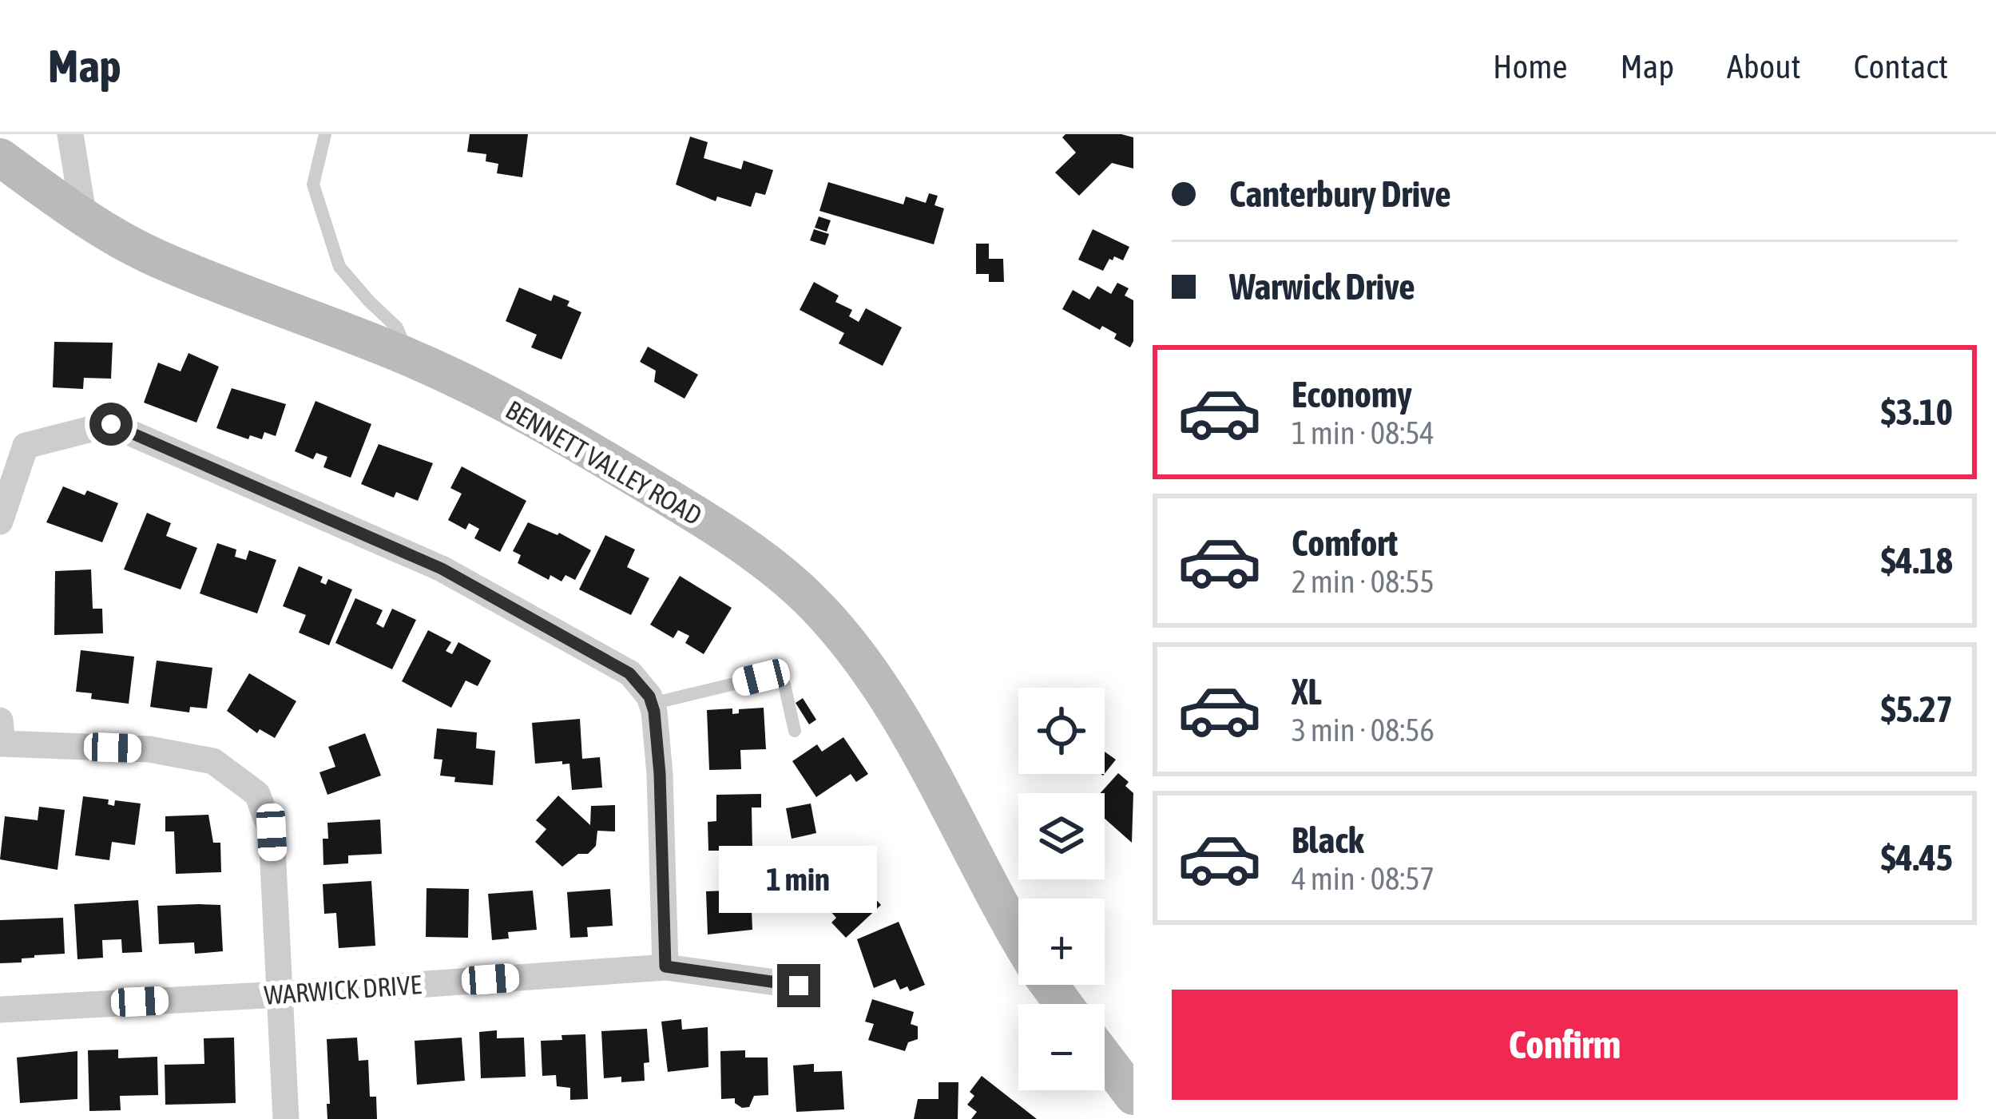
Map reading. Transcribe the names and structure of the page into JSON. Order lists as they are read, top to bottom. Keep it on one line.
{"streets":{"street":["BENNETT VALLEY ROAD","WARWICK DRIVE"]},"page":{"header":"Map","nav":["Home","Map","About","Contact"],"banner":["Canterbury Drive","Warwick Drive"],"list":[{"name":"Economy","note":"1 min · 08:54","value":"$3.10"},{"name":"Comfort","note":"2 min · 08:55","value":"$4.18"},{"name":"XL","note":"3 min · 08:56","value":"$5.27"},{"name":"Black","note":"4 min · 08:57","value":"$4.45"}],"map_buttons":["+","−"],"bubble":"1 min","buttons":"Confirm"}}
